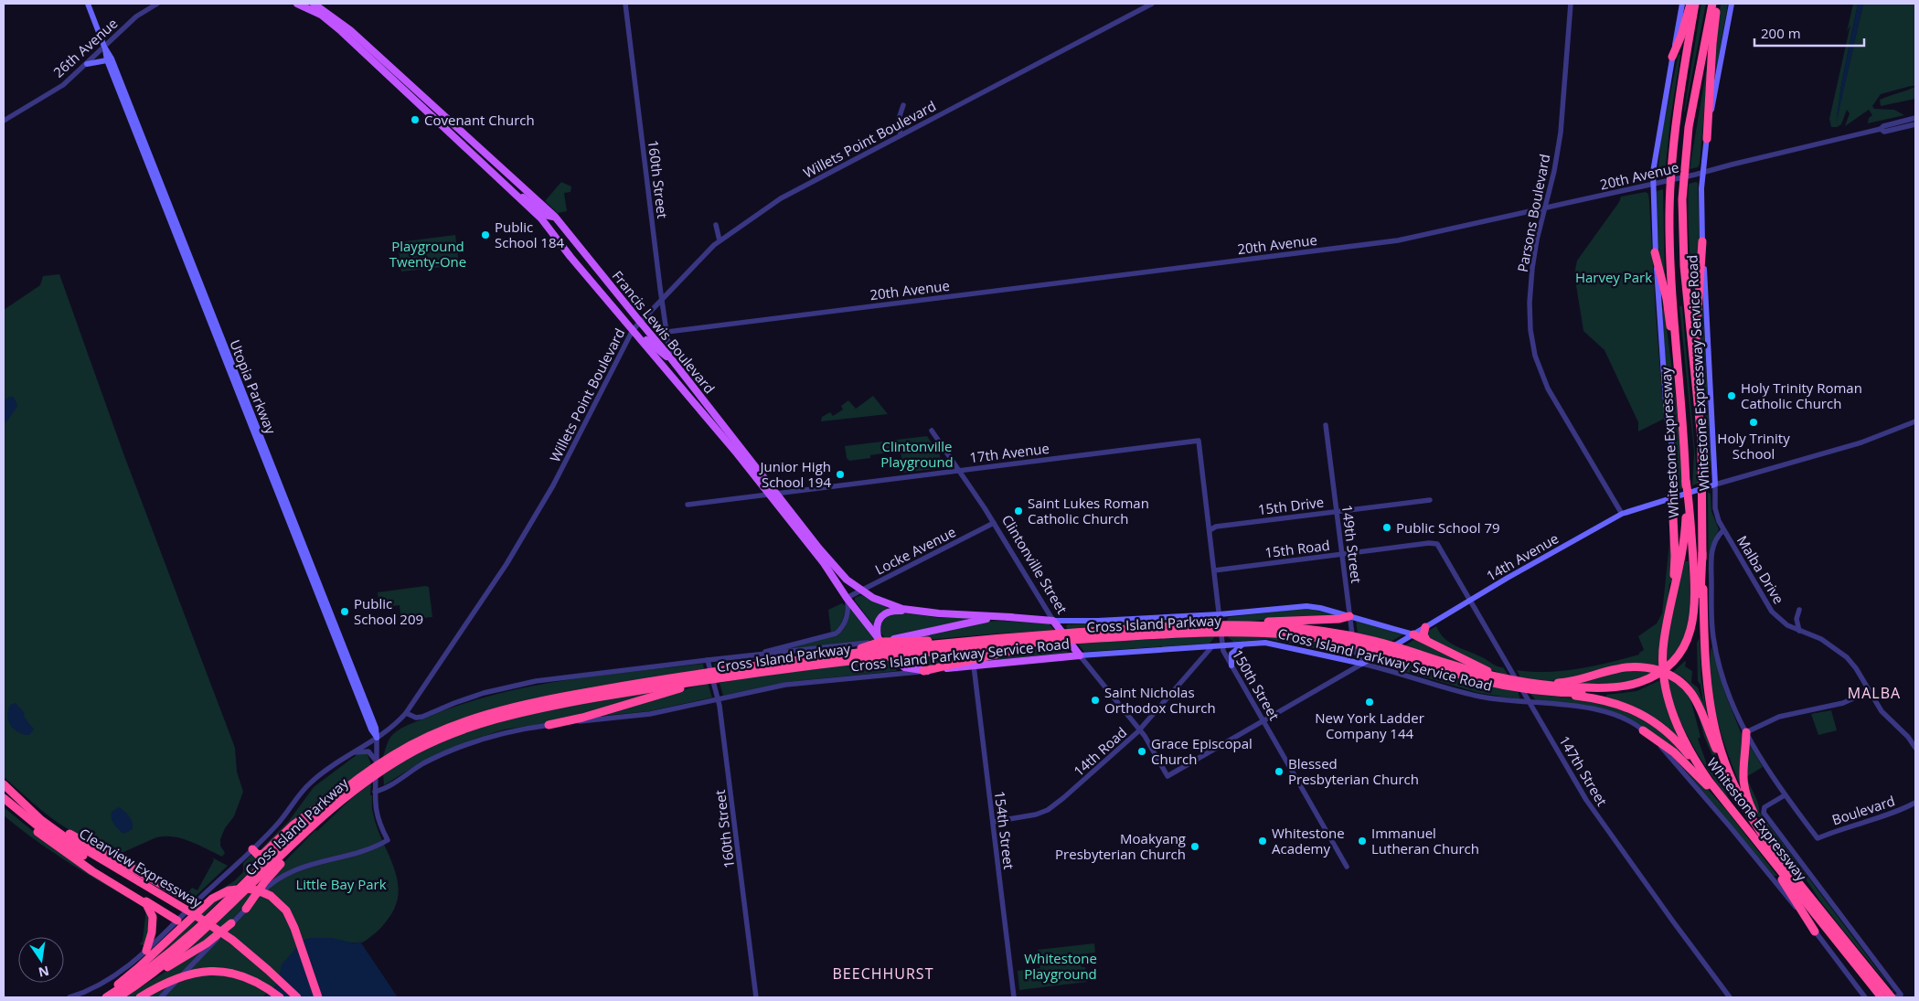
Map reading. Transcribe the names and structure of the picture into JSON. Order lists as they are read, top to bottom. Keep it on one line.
{"streets":{"highway":["Whitestone Expressway","Cross Island Parkway","Clearview Expressway"],"main road":["Francis Lewis Boulevard","Whitestone Expressway Service Road","Utopia Parkway","14th Avenue","Clintonville Street","Cross Island Parkway Service Road"],"street":["26th Avenue","Willets Point Boulevard","20th Avenue","160th Street","Parsons Boulevard","17th Avenue","15th Drive","149th Street","15th Road","Locke Avenue","Malba Drive","150th Street","14th Road","147th Street","Boulevard","154th Street"]},"crossings":[["26th Avenue","Utopia Parkway"],["Willets Point Boulevard","160th Street"],["Willets Point Boulevard","Francis Lewis Boulevard"],["Willets Point Boulevard","Cross Island Parkway Service Road"],["20th Avenue","160th Street"],["20th Avenue","Parsons Boulevard"],["20th Avenue","Whitestone Expressway Service Road"],["160th Street","Francis Lewis Boulevard"],["160th Street","Cross Island Parkway Service Road"],["Parsons Boulevard","14th Avenue"],["Francis Lewis Boulevard","17th Avenue"],["Francis Lewis Boulevard","Locke Avenue"],["Francis Lewis Boulevard","Cross Island Parkway Service Road"],["Whitestone Expressway Service Road","14th Avenue"],["Whitestone Expressway Service Road","Malba Drive"],["Utopia Parkway","Cross Island Parkway Service Road"],["17th Avenue","Clintonville Street"],["17th Avenue","150th Street"],["15th Drive","149th Street"],["15th Drive","150th Street"],["149th Street","15th Road"],["149th Street","14th Avenue"],["149th Street","Cross Island Parkway Service Road"],["15th Road","150th Street"],["15th Road","147th Street"],["Locke Avenue","Clintonville Street"],["Locke Avenue","Cross Island Parkway Service Road"],["14th Avenue","Clintonville Street"],["14th Avenue","Cross Island Parkway Service Road"],["14th Avenue","150th Street"],["14th Avenue","147th Street"],["Clintonville Street","Cross Island Parkway Service Road"],["Clintonville Street","14th Road"],["Cross Island Parkway Service Road","150th Street"],["Cross Island Parkway Service Road","14th Road"],["Cross Island Parkway Service Road","147th Street"],["Cross Island Parkway Service Road","154th Street"],["14th Road","154th Street"]],"districts":["MALBA","BEECHHURST"],"parks":["Playground Twenty-One","Harvey Park","Clintonville Playground","Little Bay Park","Whitestone Playground"],"places":["Covenant Church","Public School 184","Holy Trinity Roman Catholic Church","Holy Trinity School","Junior High School 194","Saint Lukes Roman Catholic Church","Public School 79","Public School 209","Saint Nicholas Orthodox Church","New York Ladder Company 144","Grace Episcopal Church","Blessed Presbyterian Church","Whitestone Academy","Immanuel Lutheran Church","Moakyang Presbyterian Church"],"scale_bar":"200 m","north":"bottom"}
